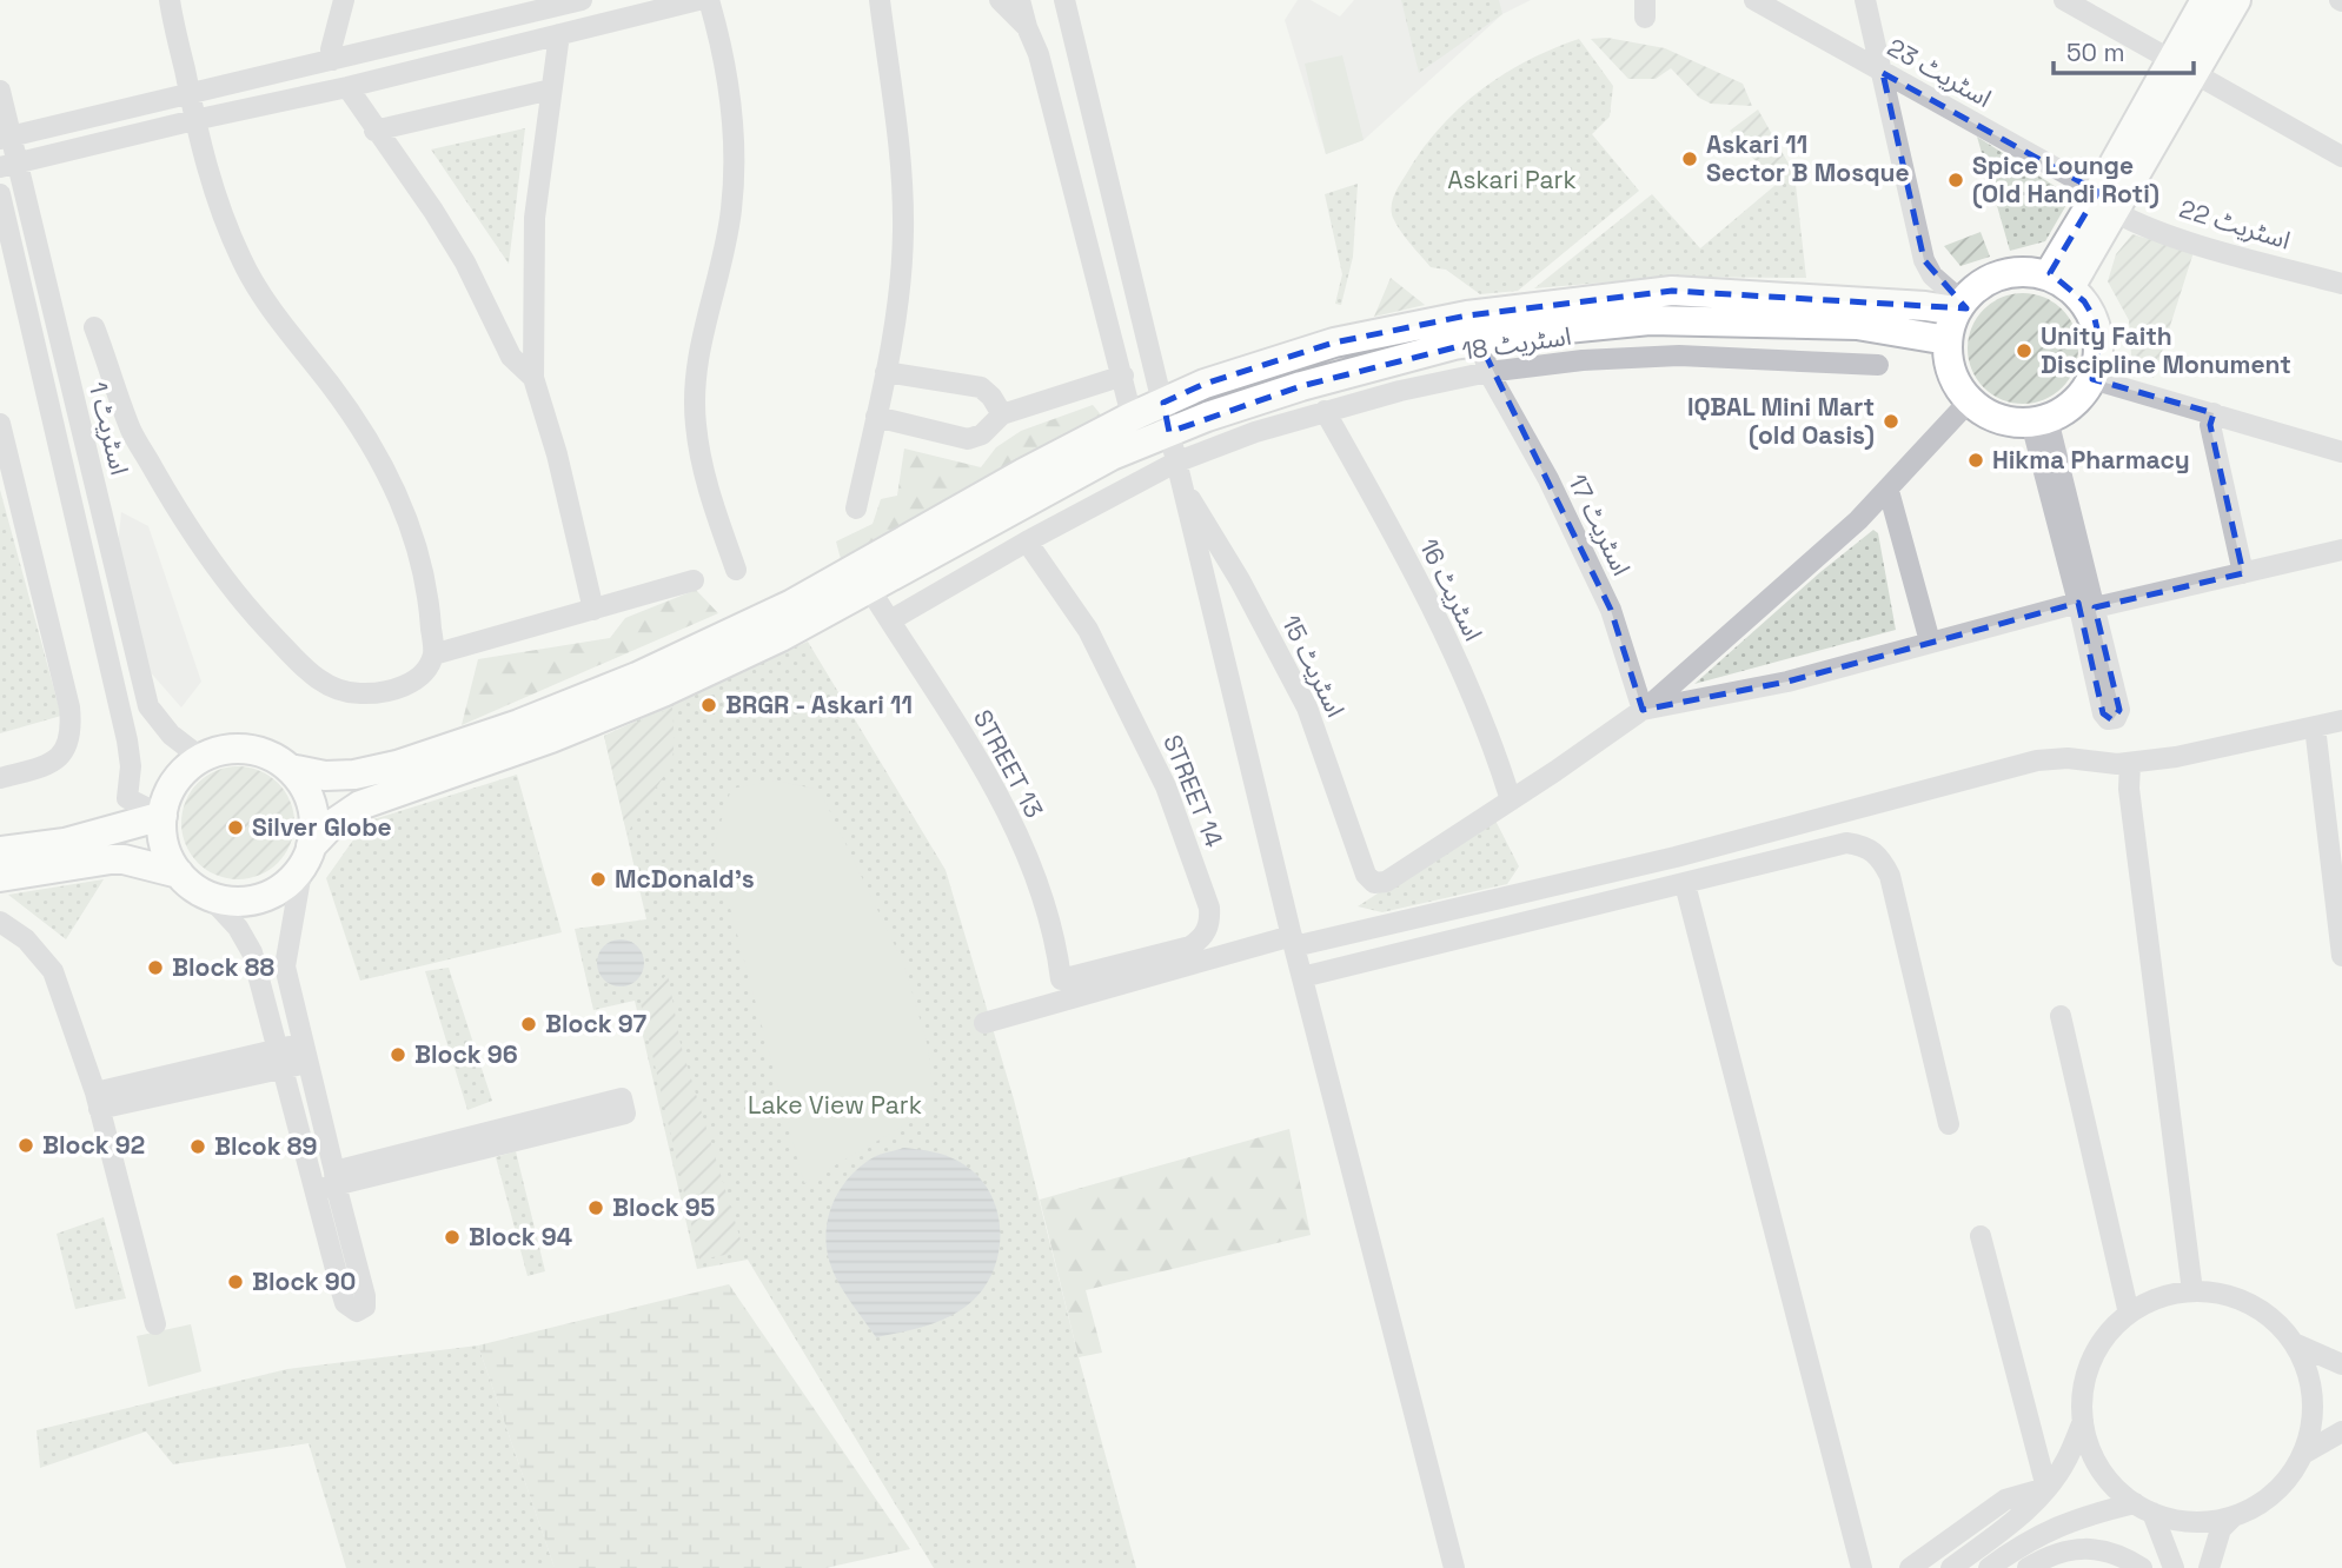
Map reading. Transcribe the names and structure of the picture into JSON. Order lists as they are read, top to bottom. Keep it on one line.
{"streets":{"street":["اسٹریٹ 23","اسٹریٹ 22","اسٹریٹ 18","اسٹریٹ 1","اسٹریٹ 17","اسٹریٹ 16","اسٹریٹ 15","STREET 13","STREET 14"]},"crossings":[["اسٹریٹ 23","اسٹریٹ 22"],["اسٹریٹ 18","اسٹریٹ 17"],["اسٹریٹ 18","اسٹریٹ 16"],["اسٹریٹ 18","STREET 13"],["اسٹریٹ 18","STREET 14"],["اسٹریٹ 16","اسٹریٹ 15"],["STREET 13","STREET 14"]],"parks":["Askari Park","Lake View Park"],"places":["Askari 11 Sector B Mosque","Spice Lounge (Old Handi Roti)","Unity Faith Discipline Monument","IQBAL Mini Mart (old Oasis)","Hikma Pharmacy","BRGR - Askari 11","Silver Globe","McDonald's","Block 88","Block 97","Block 96","Block 92","Blcok 89","Block 95","Block 94","Block 90"],"scale_bar":"50 m"}
